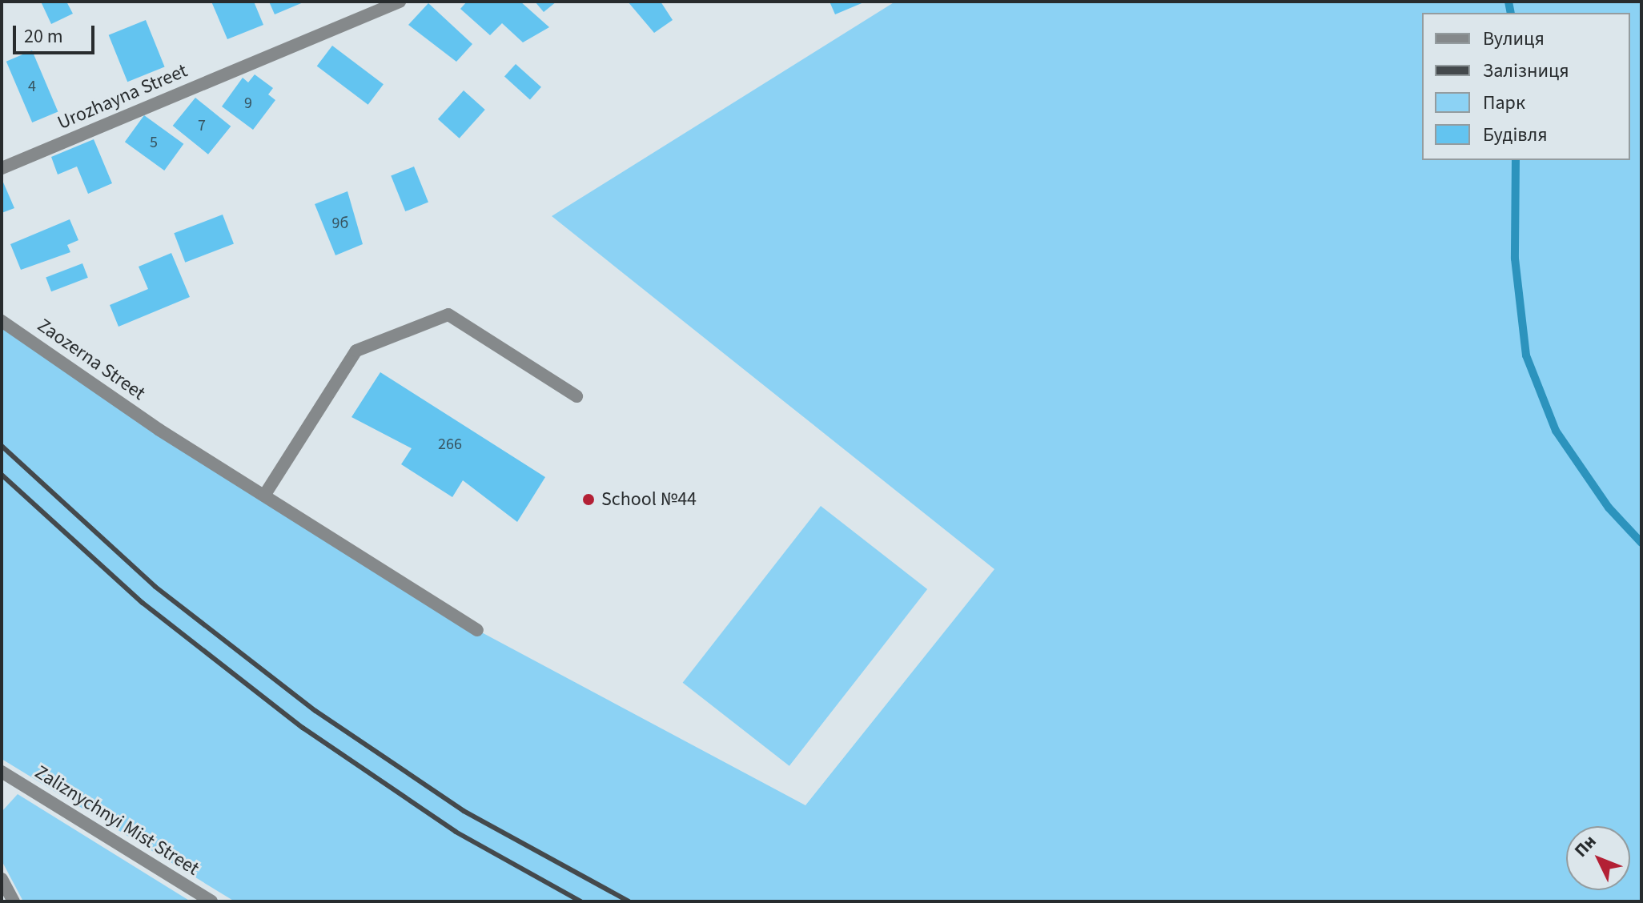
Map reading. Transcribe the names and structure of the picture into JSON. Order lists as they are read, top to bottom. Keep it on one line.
{"streets":{"street":["Urozhayna Street","Zaozerna Street","Zaliznychnyi Mist Street"]},"places":["School №44"],"house_numbers":["4","9","7","5","9б","266"],"legend":["Вулиця","Залізниця","Парк","Будівля"],"scale_bar":"20 m","north":"top left"}
